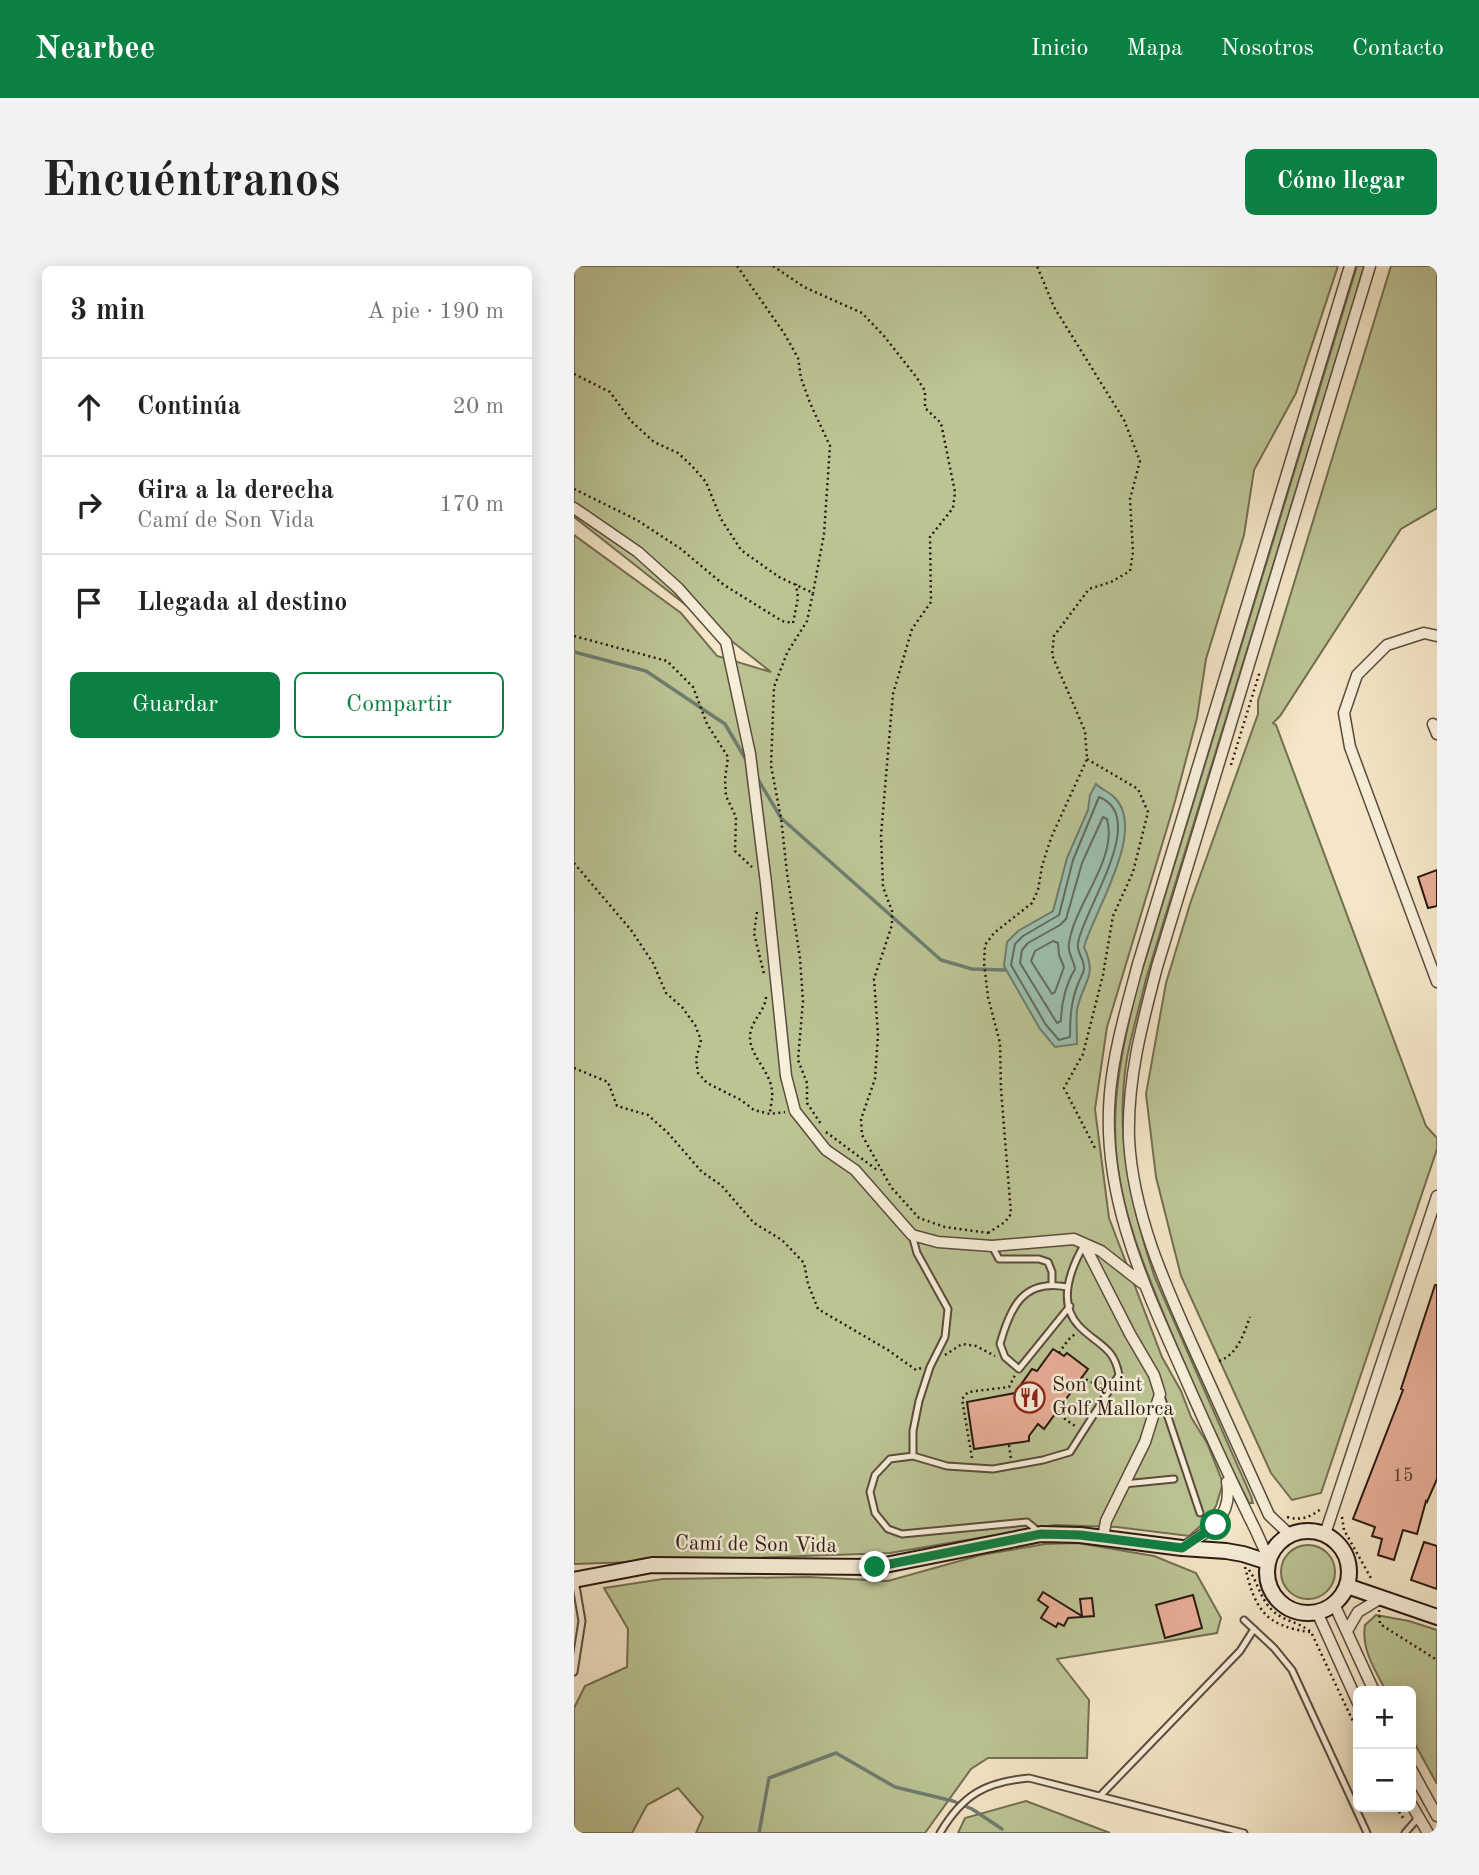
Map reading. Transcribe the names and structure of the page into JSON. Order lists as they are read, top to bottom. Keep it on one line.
{"streets":{"street":["Camí de Son Vida"]},"places":{"restaurant":["Son Quint Golf Mallorca"]},"house_numbers":["15"],"page":{"header":"Nearbee","nav":["Inicio","Mapa","Nosotros","Contacto"],"buttons":["Cómo llegar",["Guardar","Compartir"]],"title":"Encuéntranos","heading":["3 min","A pie · 190 m"],"list":[["Continúa","20 m"],["Gira a la derecha","Camí de Son Vida","170 m"],"Llegada al destino"],"map_buttons":["+","−"]}}
